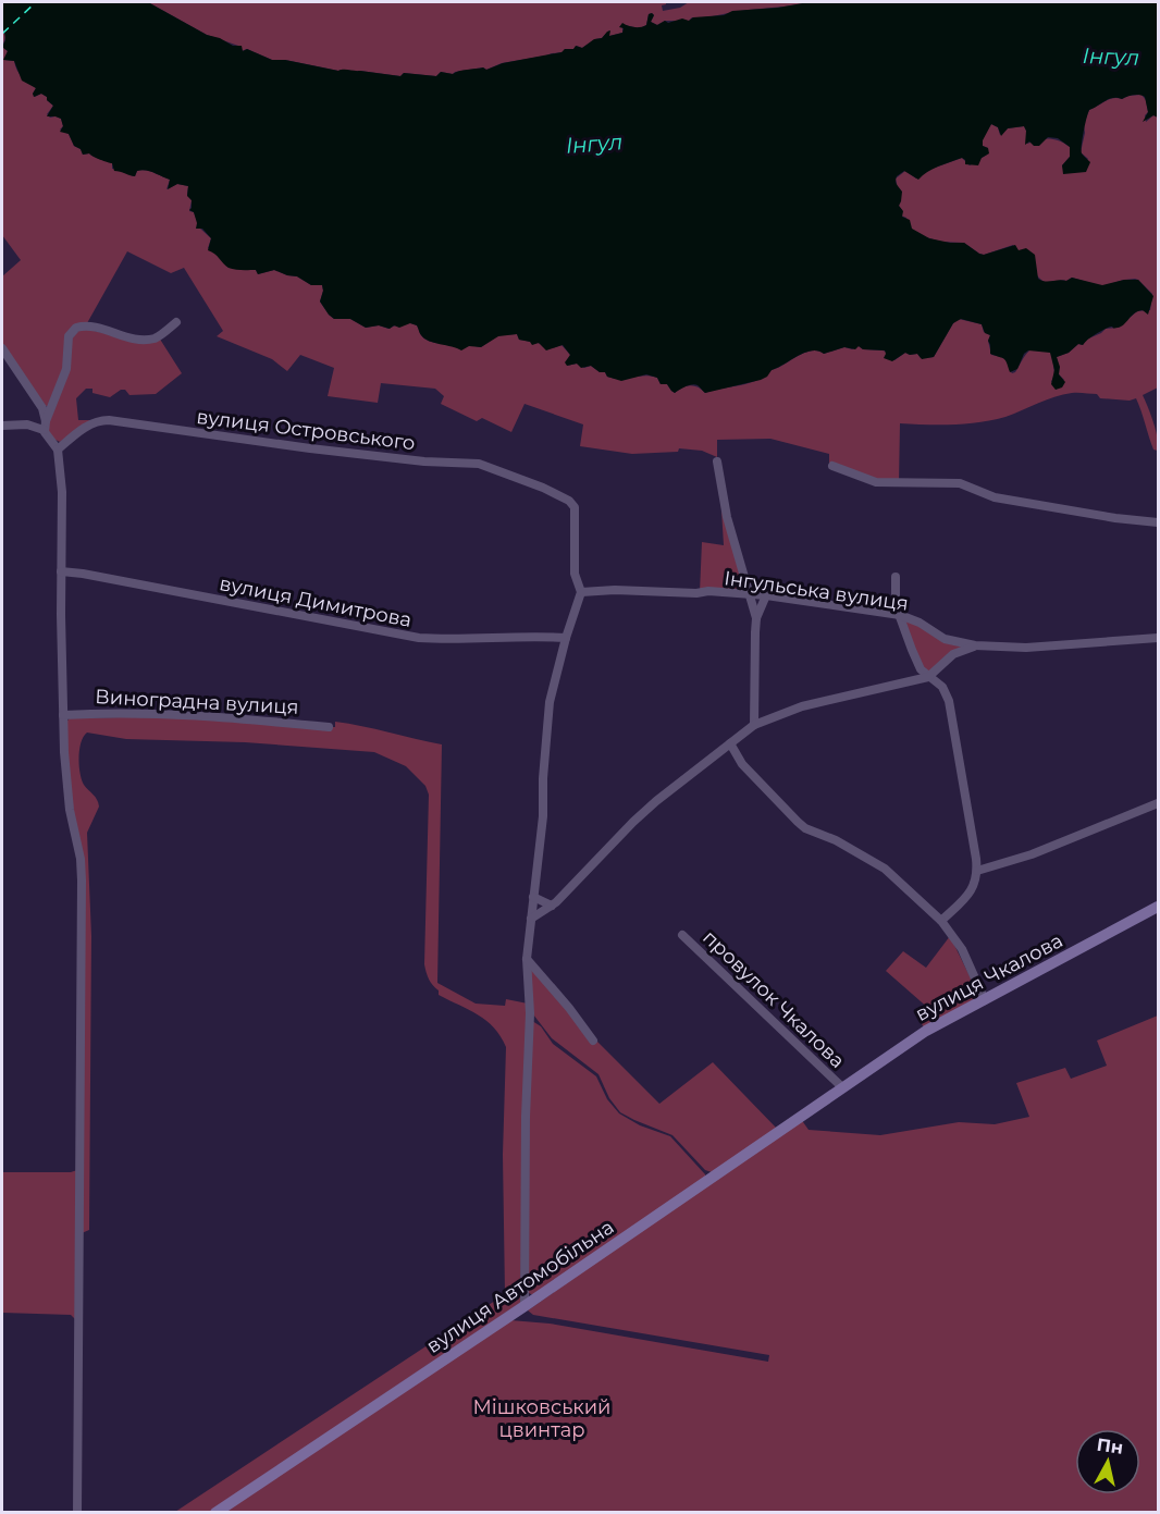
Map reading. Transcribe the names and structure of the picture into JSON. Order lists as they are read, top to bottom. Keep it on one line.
{"streets":{"street":["вулиця Островського","Інгульська вулиця","вулиця Димитрова","Виноградна вулиця","вулиця Чкалова","провулок Чкалова","вулиця Автомобільна"]},"crossings":[["вулиця Островського","Інгульська вулиця"],["вулиця Чкалова","провулок Чкалова"],["вулиця Чкалова","вулиця Автомобільна"],["провулок Чкалова","вулиця Автомобільна"]],"water":["Інгул"],"parks":["Мішковський цвинтар"],"north":"top"}
